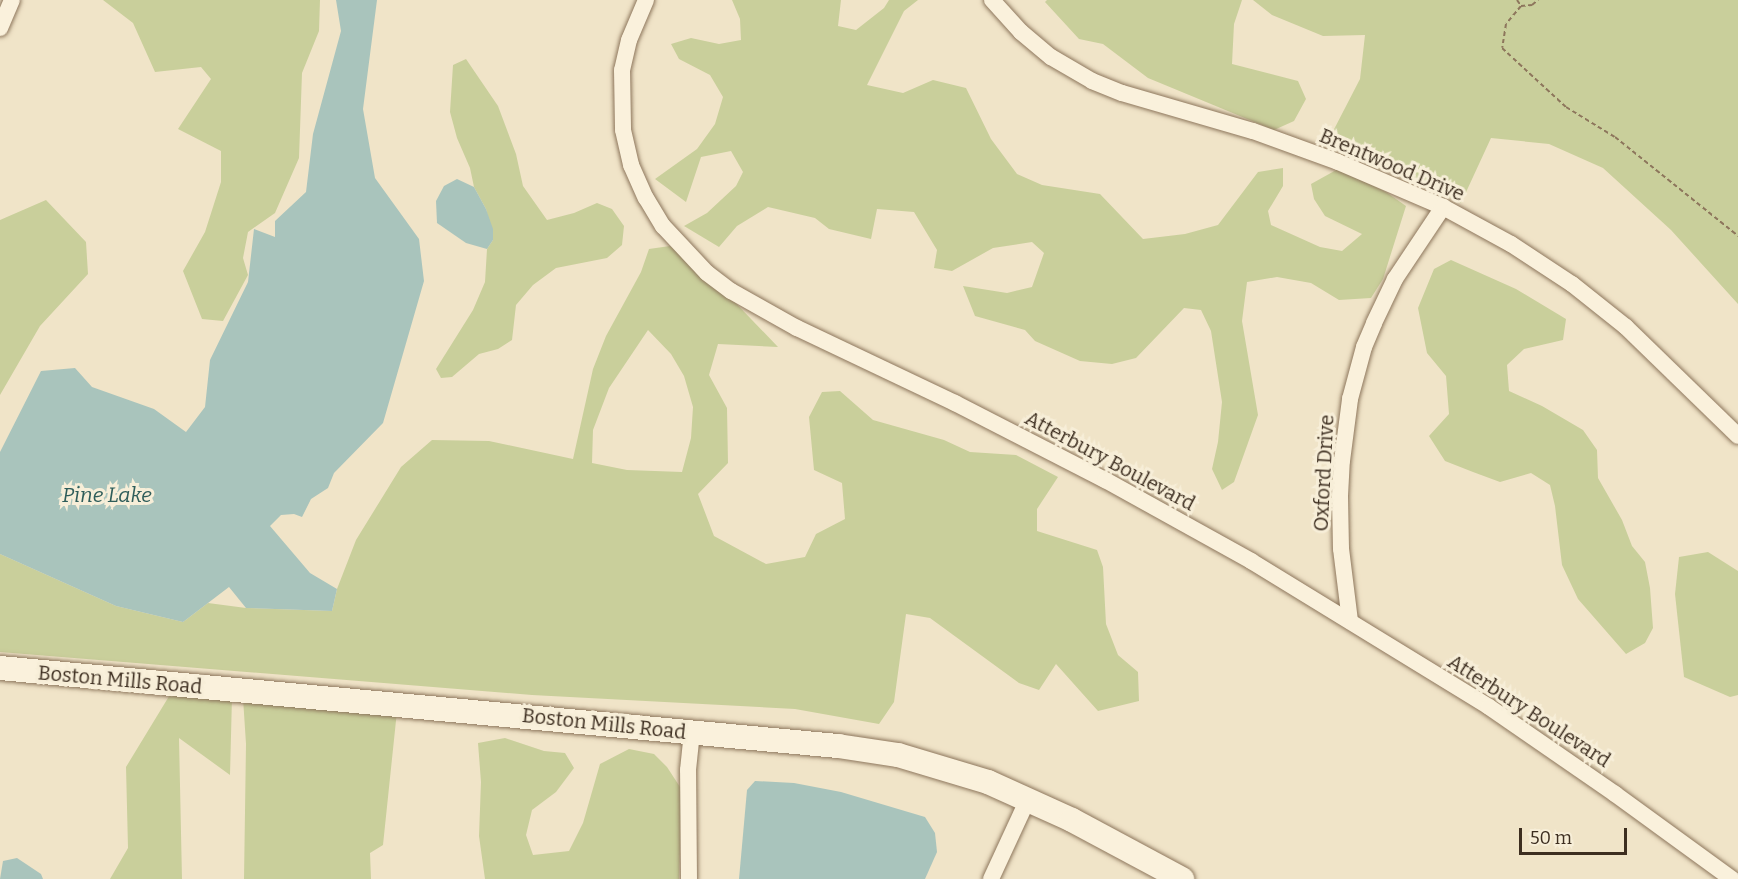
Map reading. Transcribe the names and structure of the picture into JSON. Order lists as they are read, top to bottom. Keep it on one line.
{"streets":{"street":["Brentwood Drive","Atterbury Boulevard","Oxford Drive","Boston Mills Road"]},"crossings":[["Brentwood Drive","Oxford Drive"],["Atterbury Boulevard","Oxford Drive"]],"water":["Pine Lake"],"scale_bar":"50 m"}
